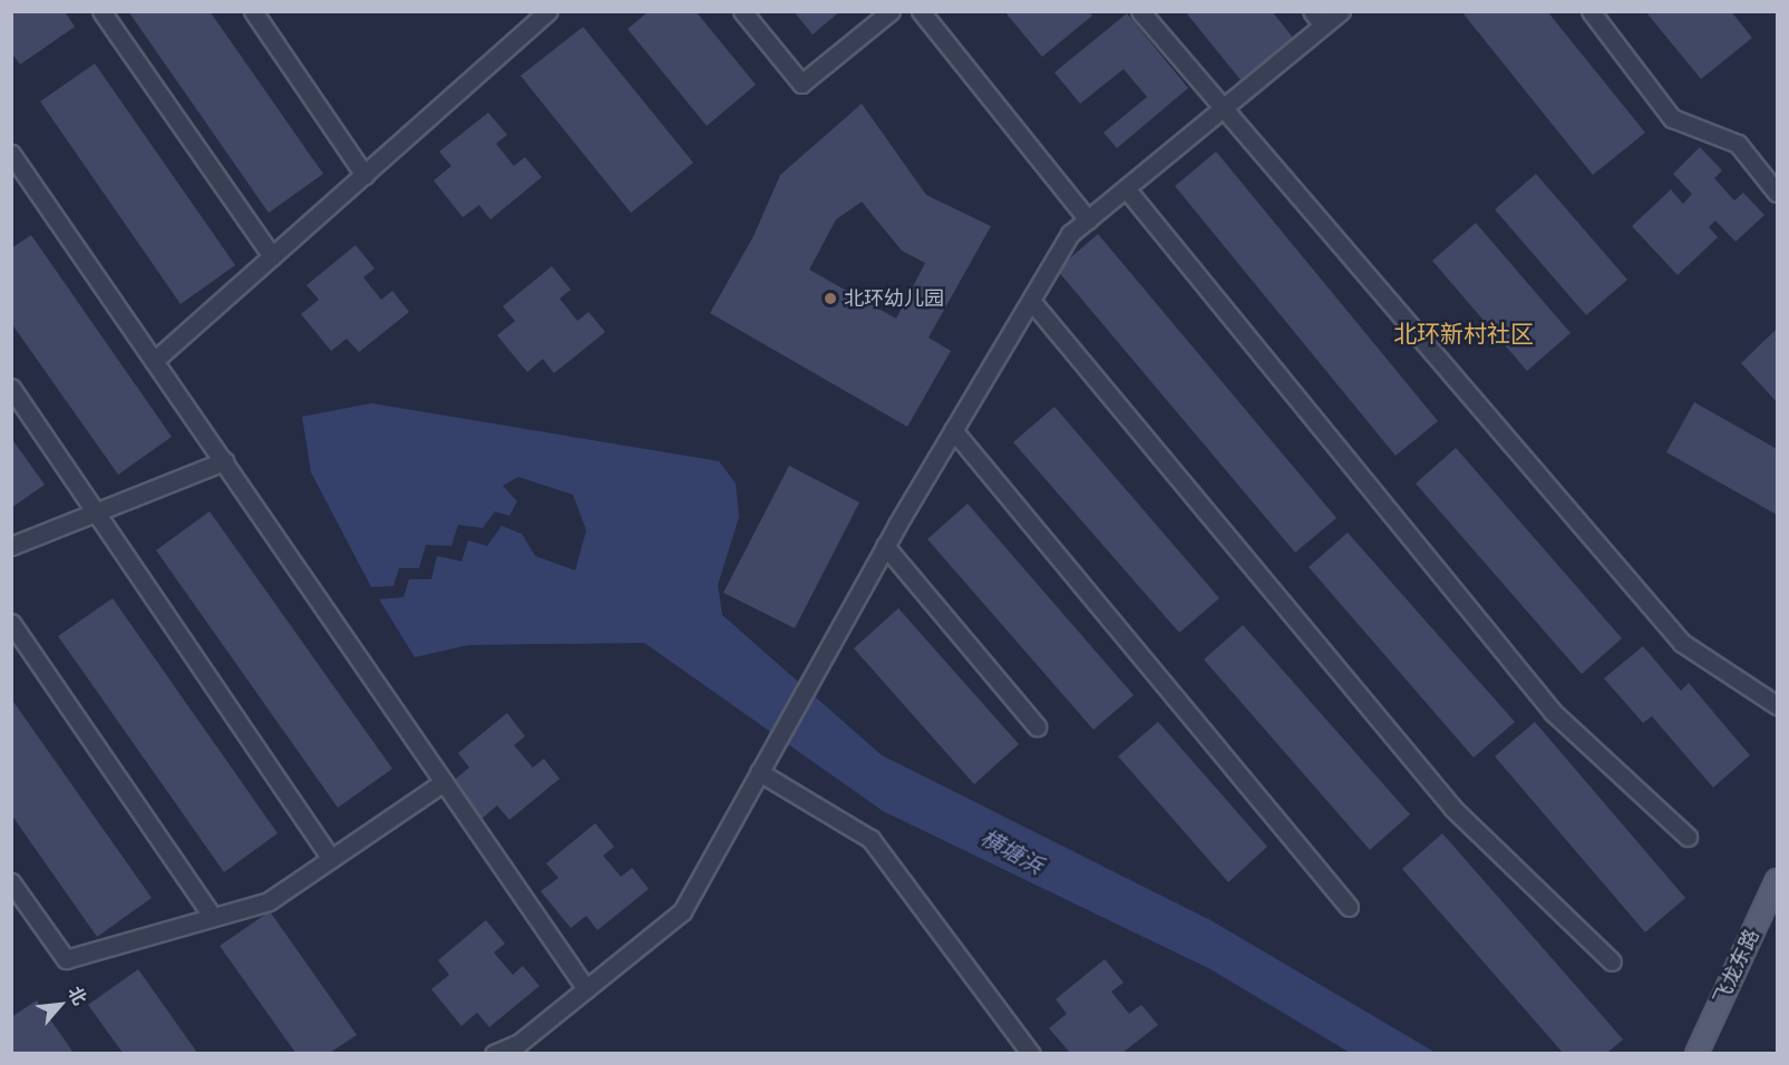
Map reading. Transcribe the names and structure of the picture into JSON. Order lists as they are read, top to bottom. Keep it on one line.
{"streets":{"main road":["飞龙东路"]},"districts":["北环新村社区"],"water":["横塘浜"],"places":["北环幼儿园"],"north":"top right"}
